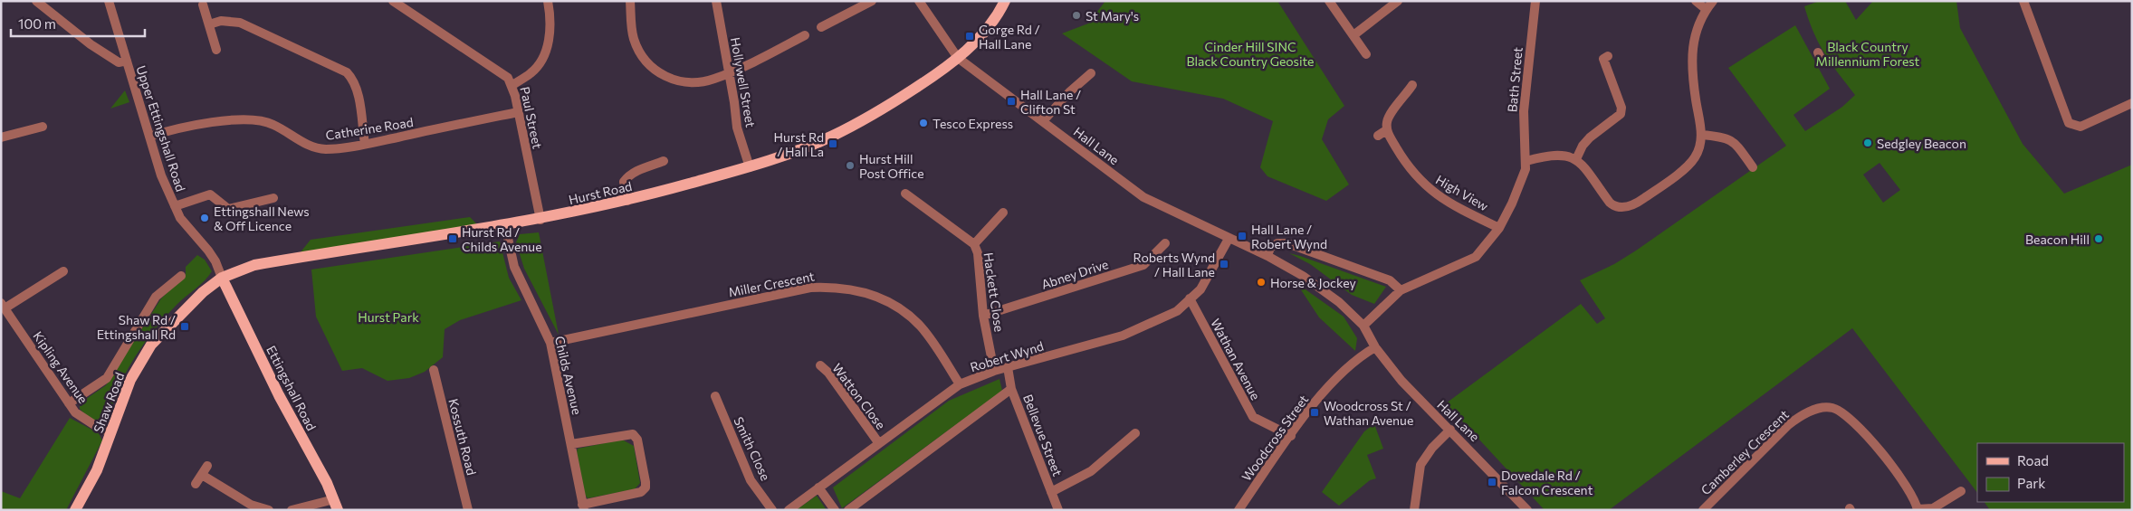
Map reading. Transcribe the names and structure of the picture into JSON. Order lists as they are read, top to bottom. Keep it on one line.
{"streets":{"main road":["Hurst Road","Ettingshall Road","Shaw Road"],"street":["Bath Street","Hollywell Street","Paul Street","Upper Ettingshall Road","Catherine Road","Hall Lane","High View","Abney Drive","Miller Crescent","Hackett Close","Robert Wynd","Wathan Avenue","Kipling Avenue","Childs Avenue","Watton Close","Bellevue Street","Kossuth Road","Woodcross Street","Smith Close","Camberley Crescent"]},"crossings":[["Bath Street","High View"],["Hollywell Street","Hurst Road"],["Paul Street","Catherine Road"],["Paul Street","Hurst Road"],["Upper Ettingshall Road","Catherine Road"],["Upper Ettingshall Road","Hurst Road"],["Upper Ettingshall Road","Ettingshall Road"],["Upper Ettingshall Road","Shaw Road"],["Hall Lane","Hurst Road"],["Hall Lane","Robert Wynd"],["Hall Lane","Woodcross Street"],["Hurst Road","Childs Avenue"],["Hurst Road","Ettingshall Road"],["Hurst Road","Shaw Road"],["Abney Drive","Hackett Close"],["Miller Crescent","Robert Wynd"],["Miller Crescent","Childs Avenue"],["Hackett Close","Robert Wynd"],["Robert Wynd","Wathan Avenue"],["Robert Wynd","Watton Close"],["Robert Wynd","Bellevue Street"],["Wathan Avenue","Woodcross Street"],["Kipling Avenue","Shaw Road"],["Ettingshall Road","Shaw Road"]],"parks":["Cinder Hill SINC Black Country Geosite","Black Country Millennium Forest","Hurst Park"],"places":{"other":["St Mary's","Tesco Express","Sedgley Beacon","Hurst Hill Post Office","Ettingshall News & Off Licence","Beacon Hill","Horse & Jockey"],"transit":["Gorge Rd / Hall Lane","Hall Lane / Clifton St","Hurst Rd / Hall La","Hall Lane / Robert Wynd","Hurst Rd / Childs Avenue","Roberts Wynd / Hall Lane","Shaw Rd / Ettingshall Rd","Woodcross St / Wathan Avenue","Dovedale Rd / Falcon Crescent"]},"legend":["Road","Park"],"scale_bar":"100 m"}
